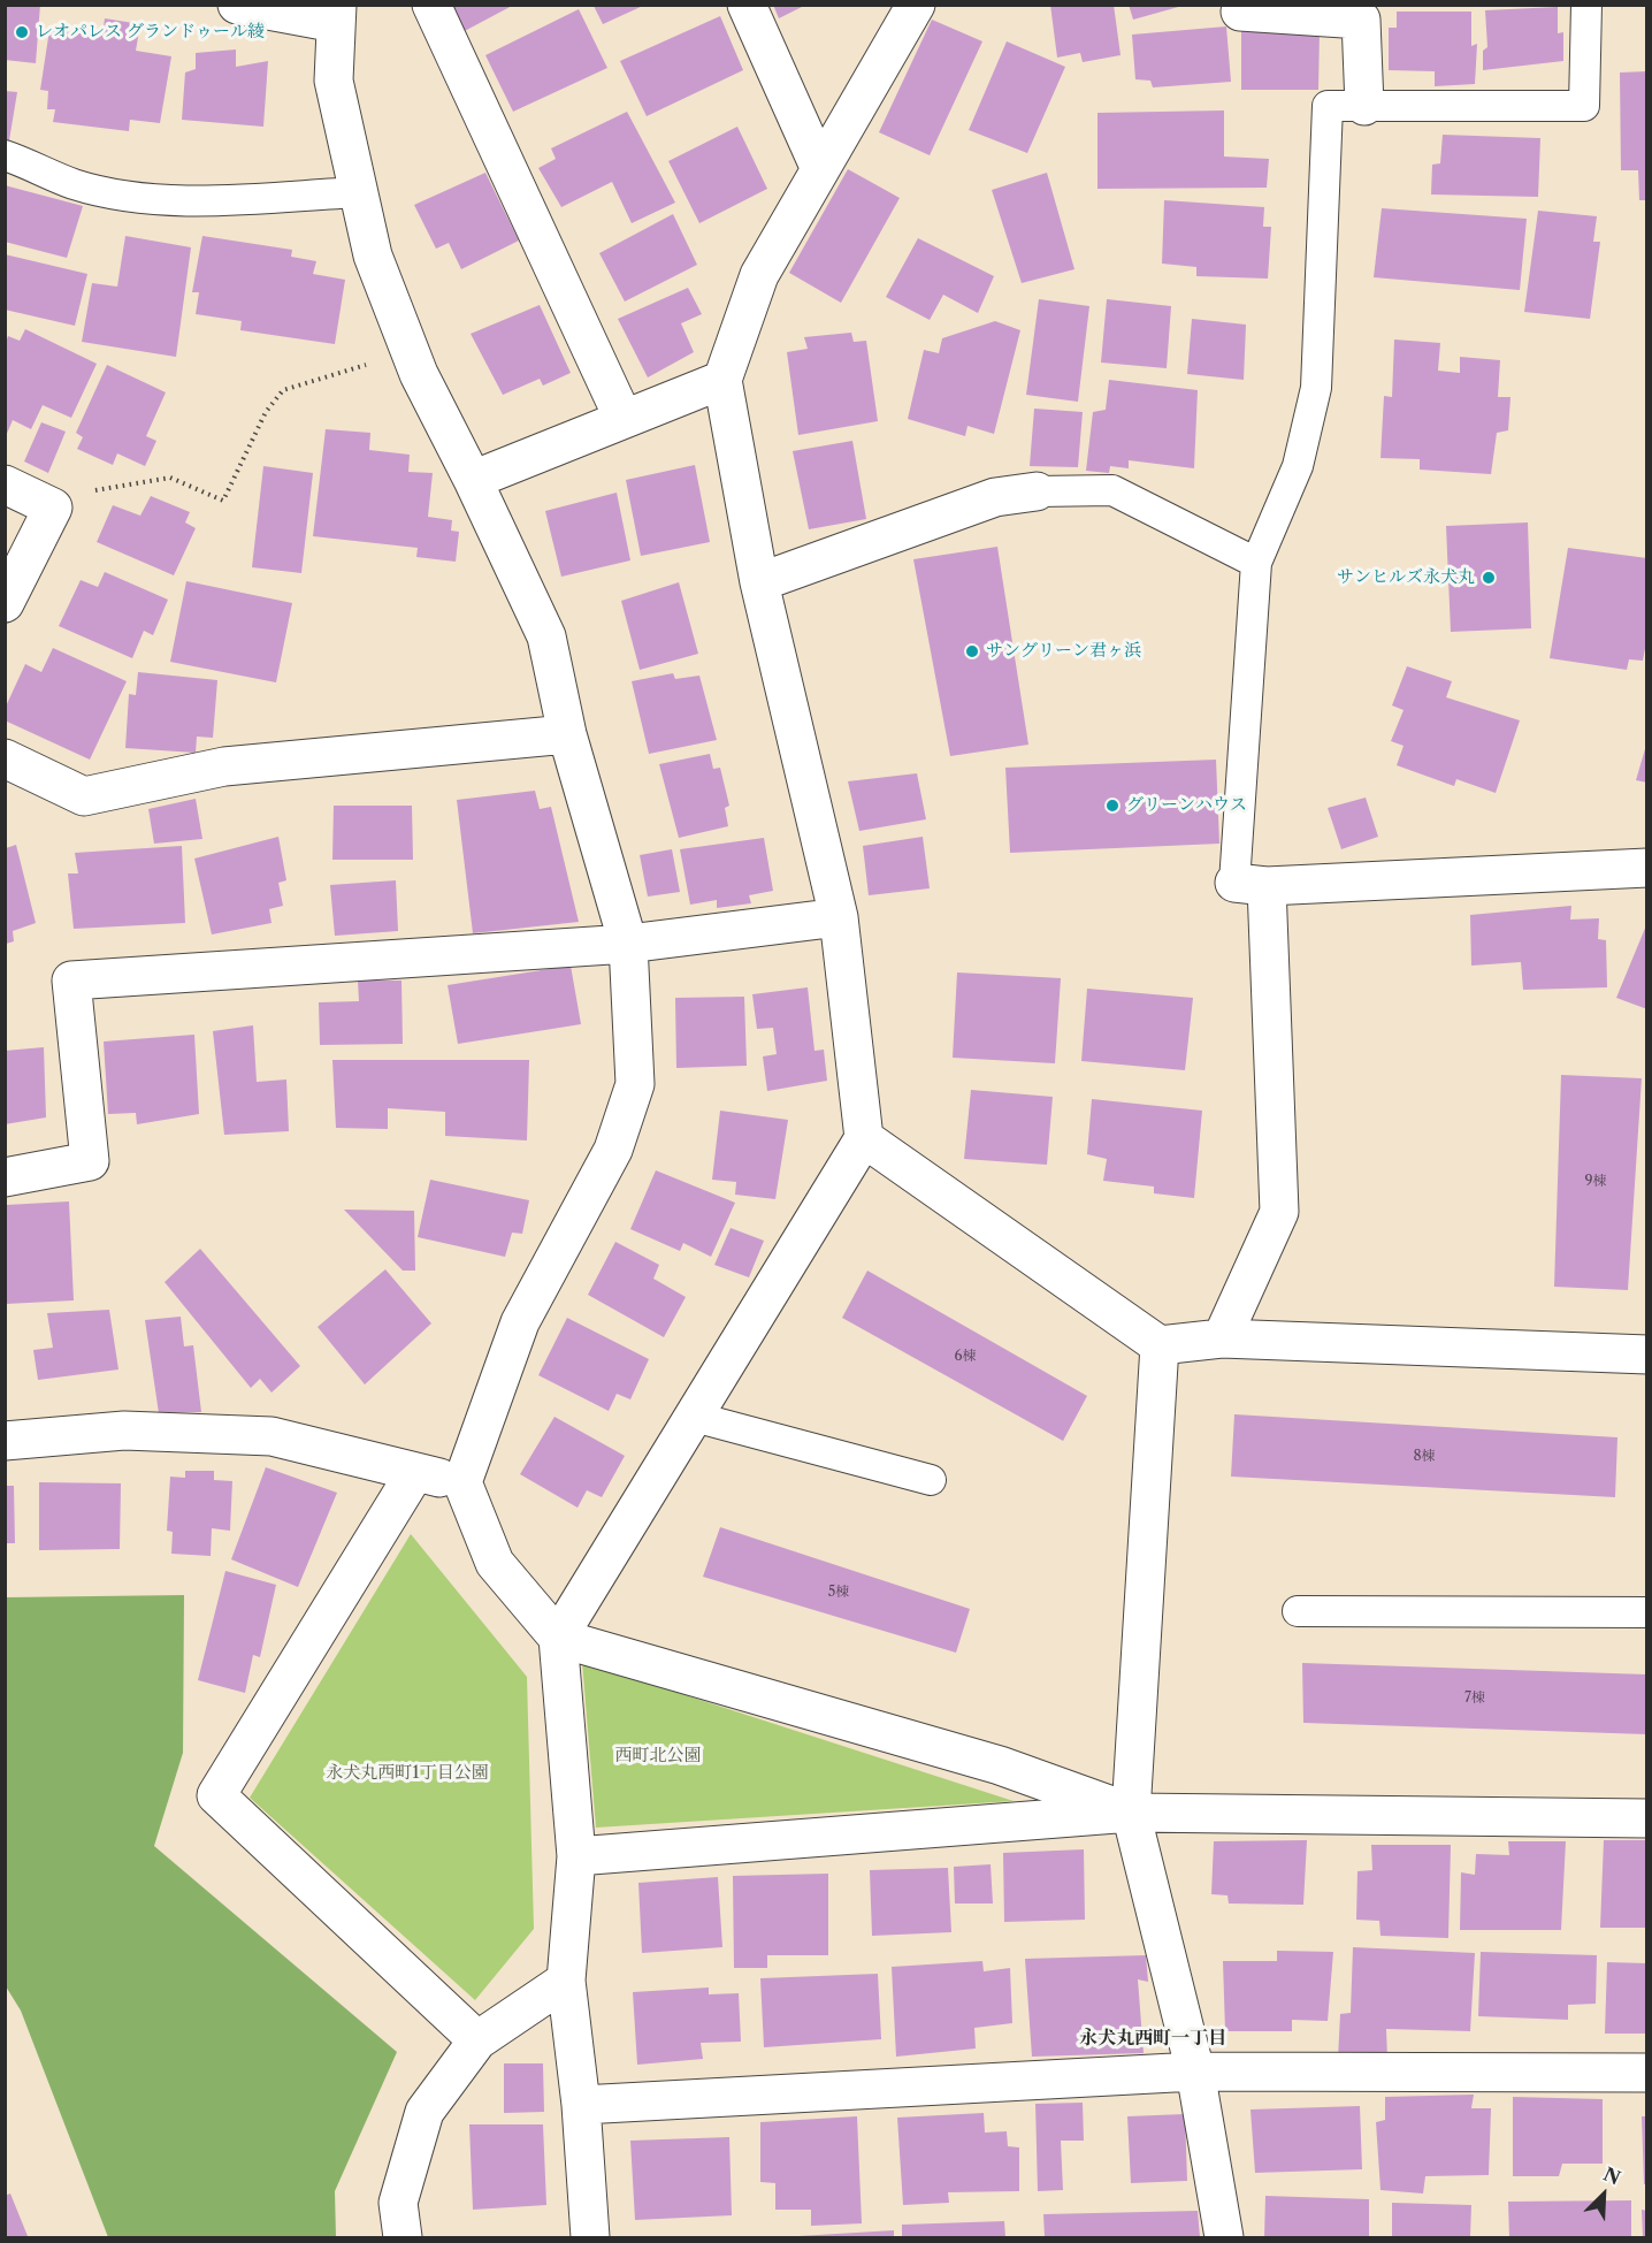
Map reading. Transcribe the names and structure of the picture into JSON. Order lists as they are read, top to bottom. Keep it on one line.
{"districts":["永犬丸西町一丁目"],"parks":["西町北公園","永犬丸西町1丁目公園"],"places":["レオパレス グランドゥール綾","サンヒルズ永犬丸","サングリーン君ヶ浜","グリーンハウス"],"house_numbers":["9棟","6棟","8棟","5棟","7棟"],"north":"top right"}
